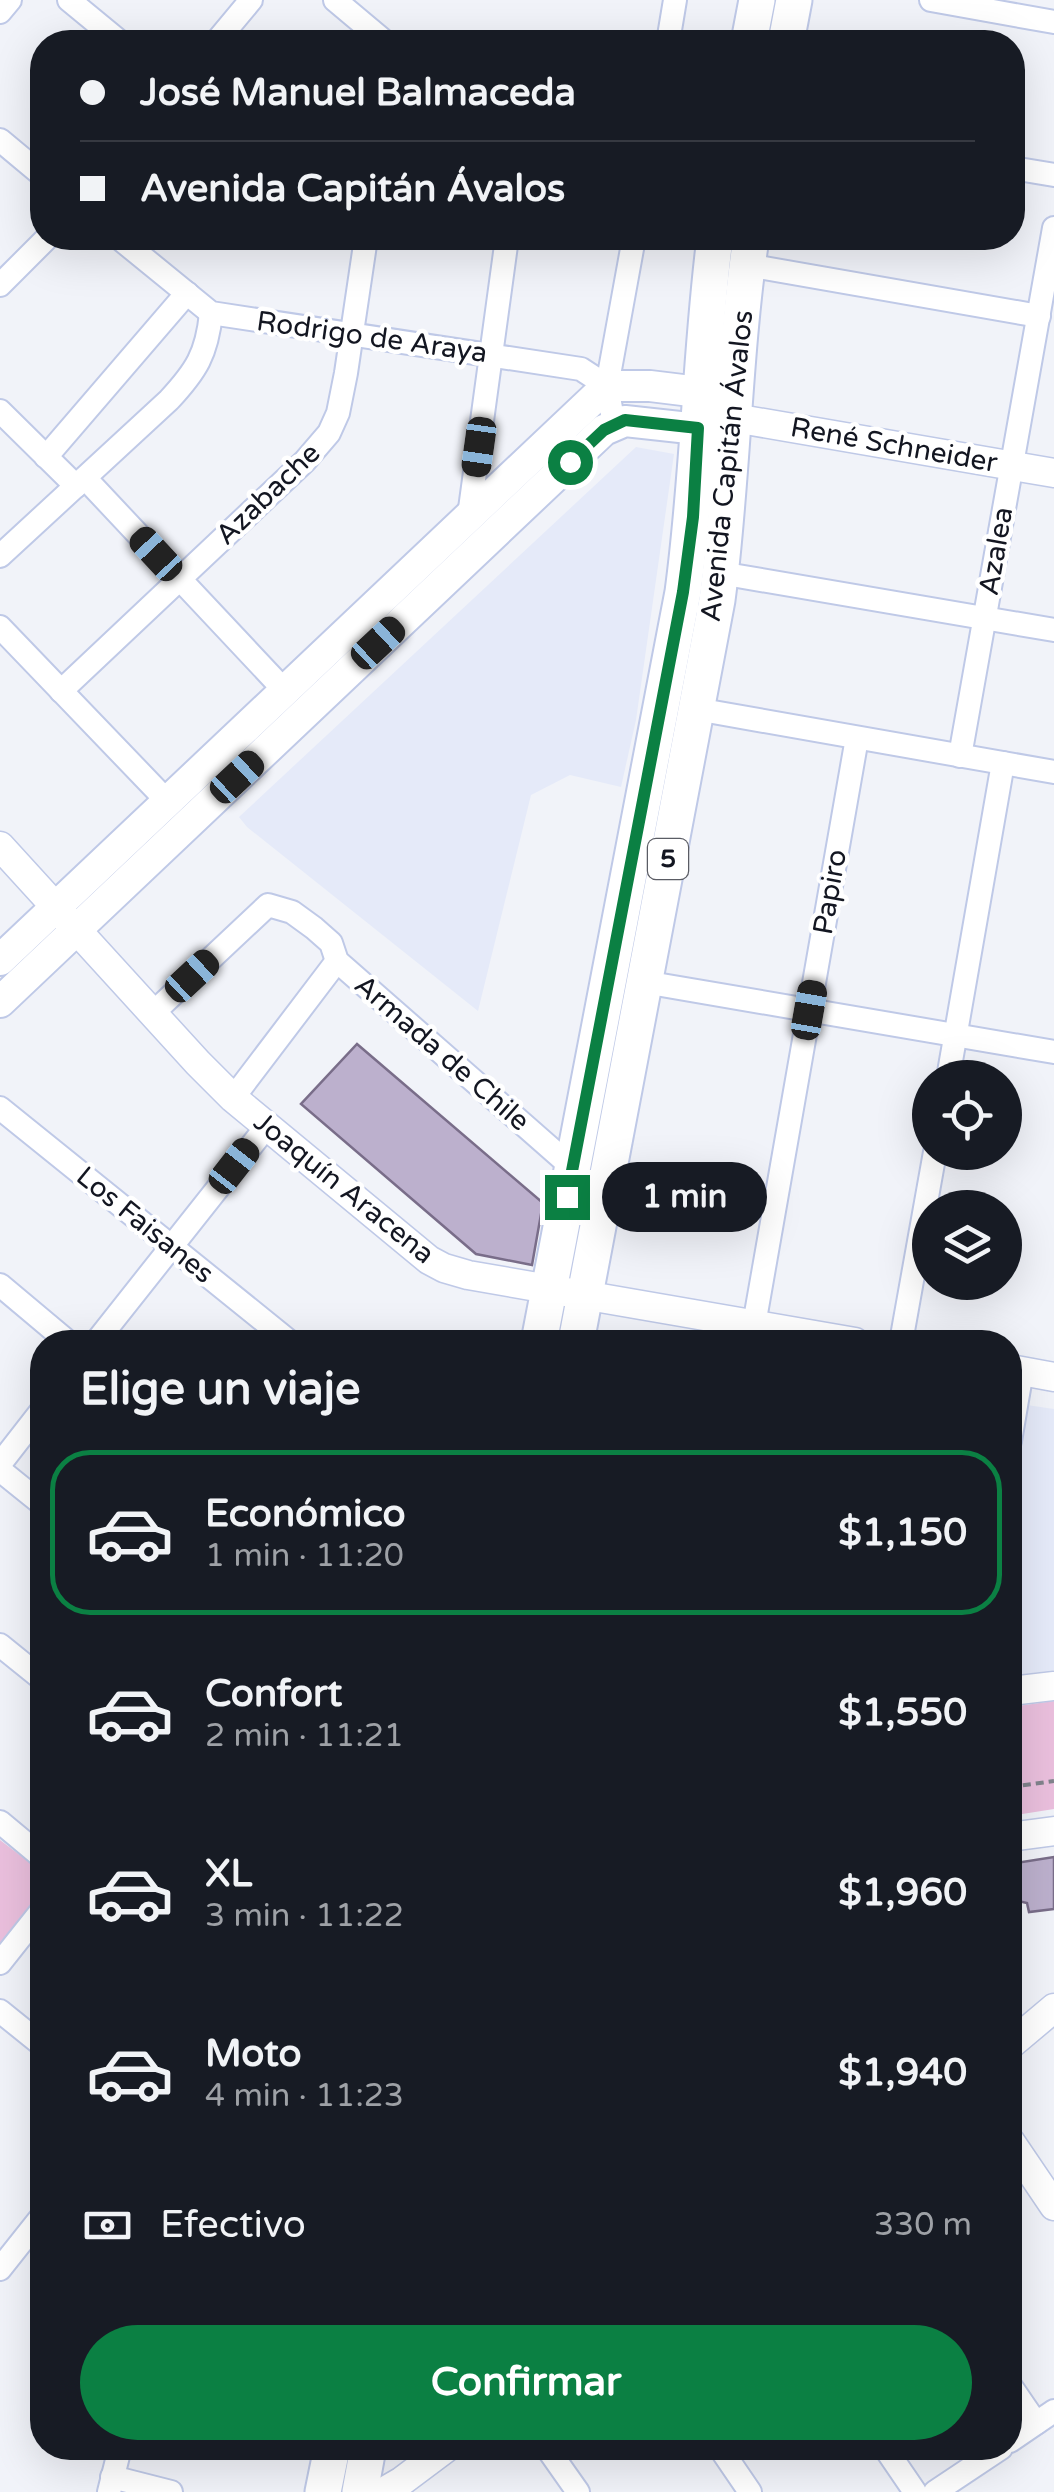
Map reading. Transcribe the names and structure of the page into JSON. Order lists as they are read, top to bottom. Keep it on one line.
{"streets":{"highway":["Avenida Capitán Ávalos","5"],"street":["Rodrigo de Araya","René Schneider","Azabache","Azalea","Papiro","Armada de Chile","Joaquín Aracena","Los Faisanes"]},"crossings":[["Rodrigo de Araya","Azabache"],["René Schneider","Avenida Capitán Ávalos"],["René Schneider","Azalea"],["Avenida Capitán Ávalos","Armada de Chile"],["Avenida Capitán Ávalos","Joaquín Aracena"],["Armada de Chile","Joaquín Aracena"]],"page":{"banner":["José Manuel Balmaceda","Avenida Capitán Ávalos"],"bubble":"1 min","heading":"Elige un viaje","list":[{"name":"Económico","note":"1 min · 11:20","value":"$1,150"},{"name":"Confort","note":"2 min · 11:21","value":"$1,550"},{"name":"XL","note":"3 min · 11:22","value":"$1,960"},{"name":"Moto","note":"4 min · 11:23","value":"$1,940"}],"pay":["Efectivo","330 m"],"buttons":"Confirmar"}}
